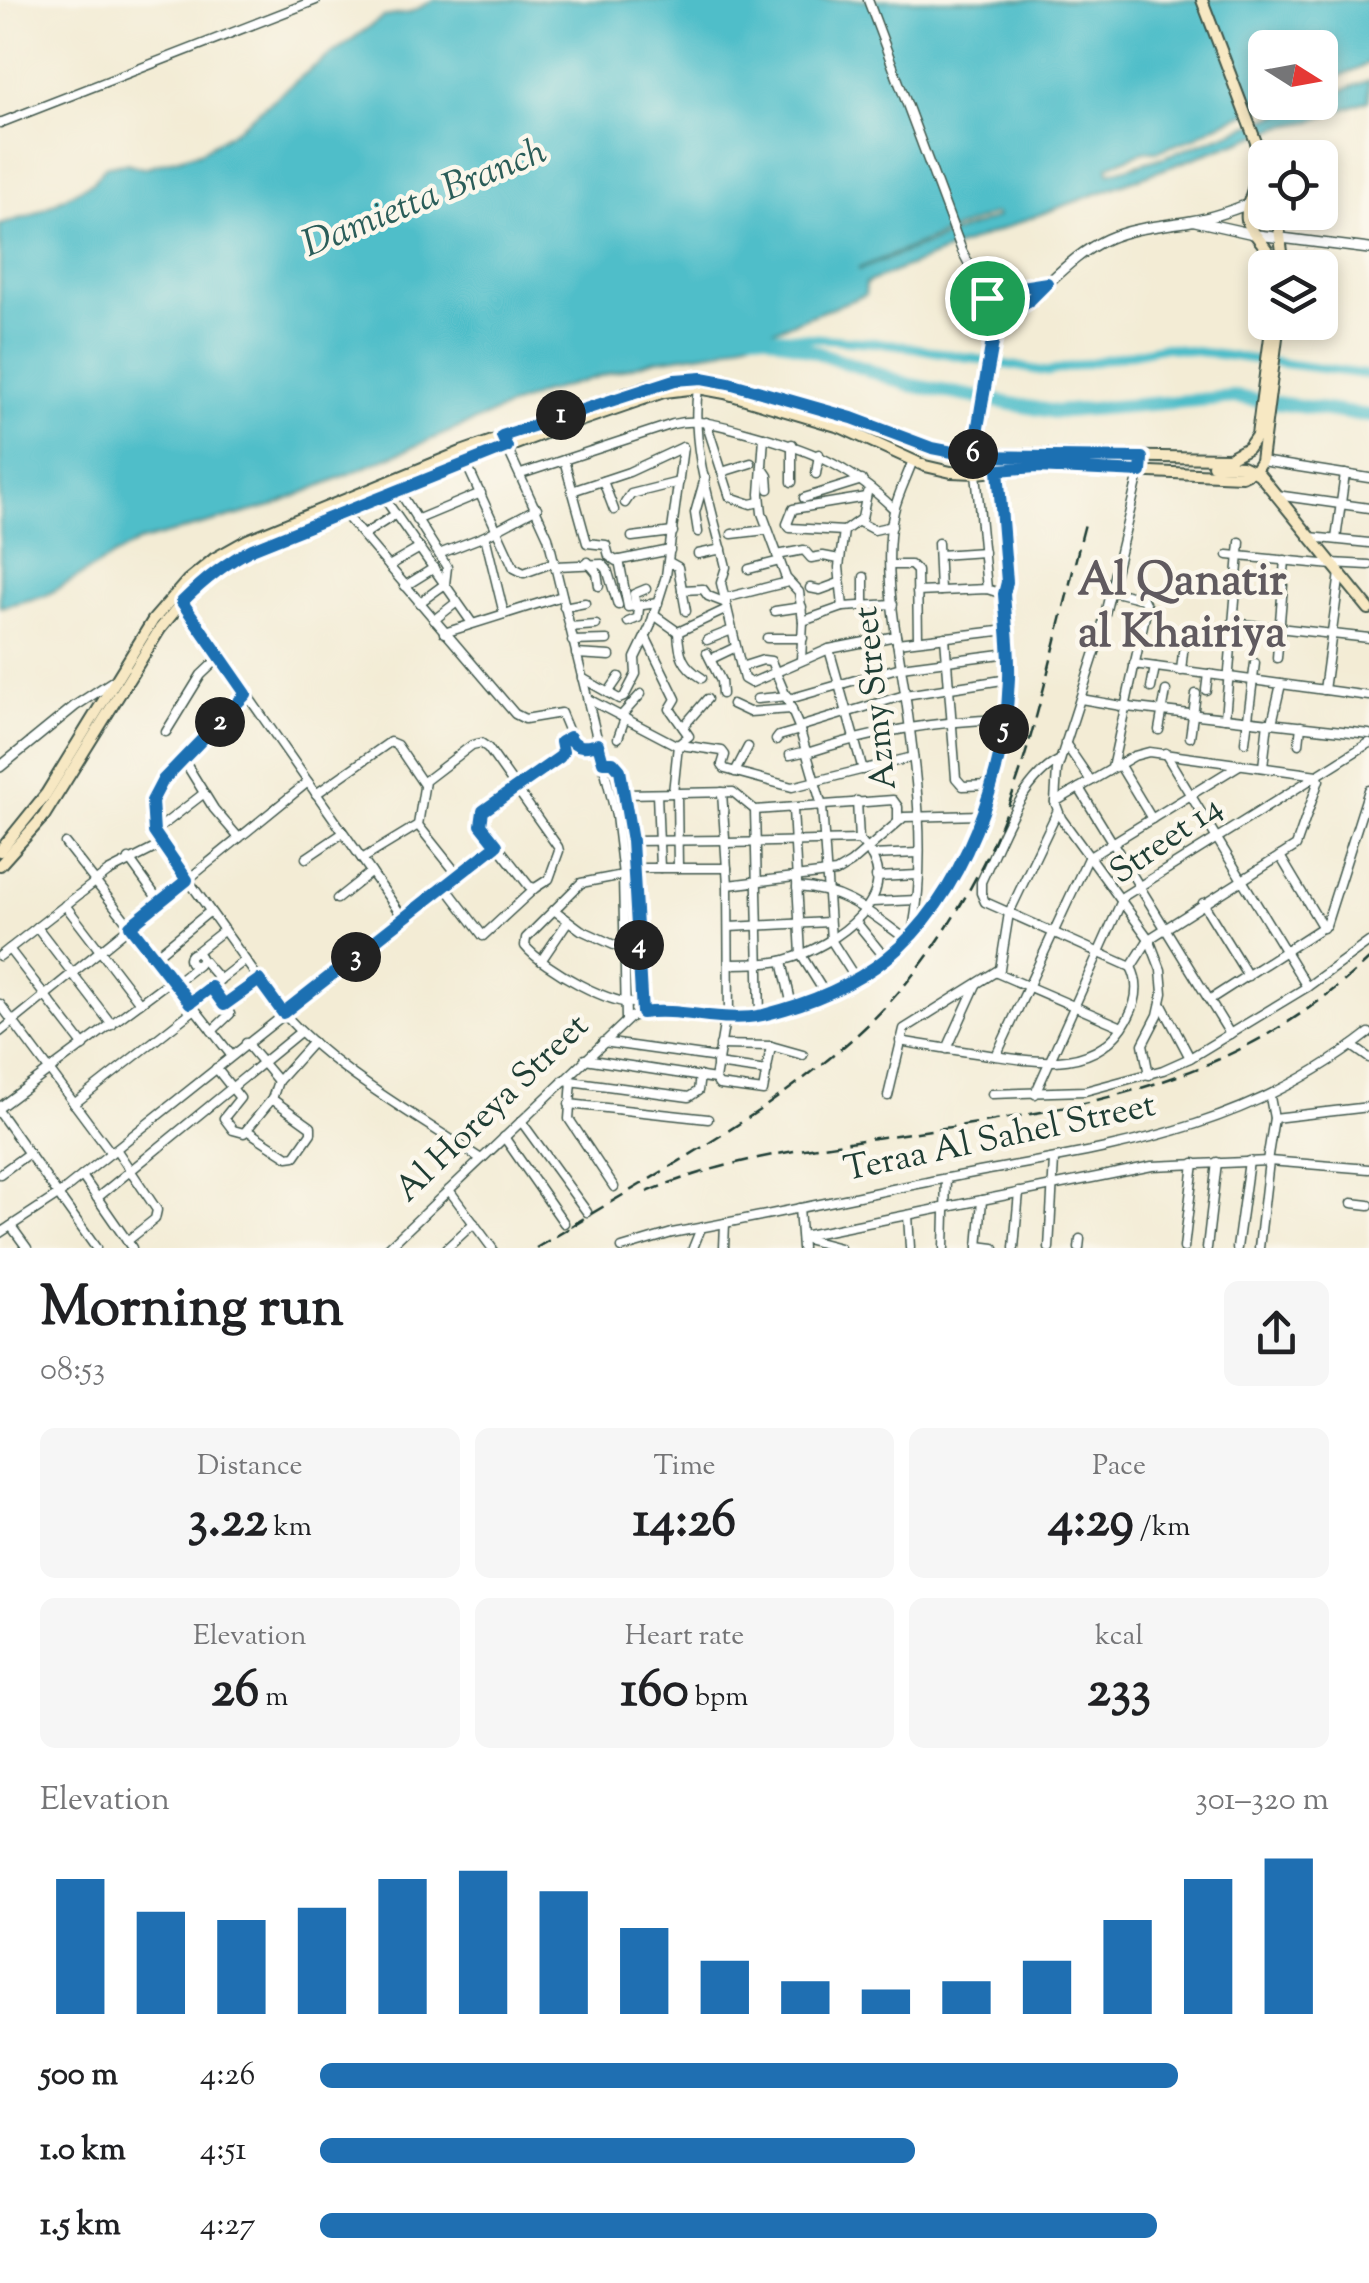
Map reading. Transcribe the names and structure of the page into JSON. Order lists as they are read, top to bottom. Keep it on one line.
{"streets":{"street":["Azmy Street","Street 14","Al Horeya Street","Teraa Al Sahel Street"]},"crossings":[["Azmy Street","Al Horeya Street"]],"districts":["Al Qanatir al Khairiya"],"water":["Damietta Branch"],"north":"right","page":{"pins":["1","6","2","5","4","3"],"heading":["Morning run","08:53"],"stats":[["Distance","3.22 km"],["Time","14:26"],["Pace","4:29 /km"],["Elevation","26 m"],["Heart rate","160 bpm"],["kcal","233"]],"chart":["Elevation","301–320 m"],"list":[{"name":"500 m","note":"4:26"},{"name":"1.0 km","note":"4:51"},{"name":"1.5 km","note":"4:27"}]}}
